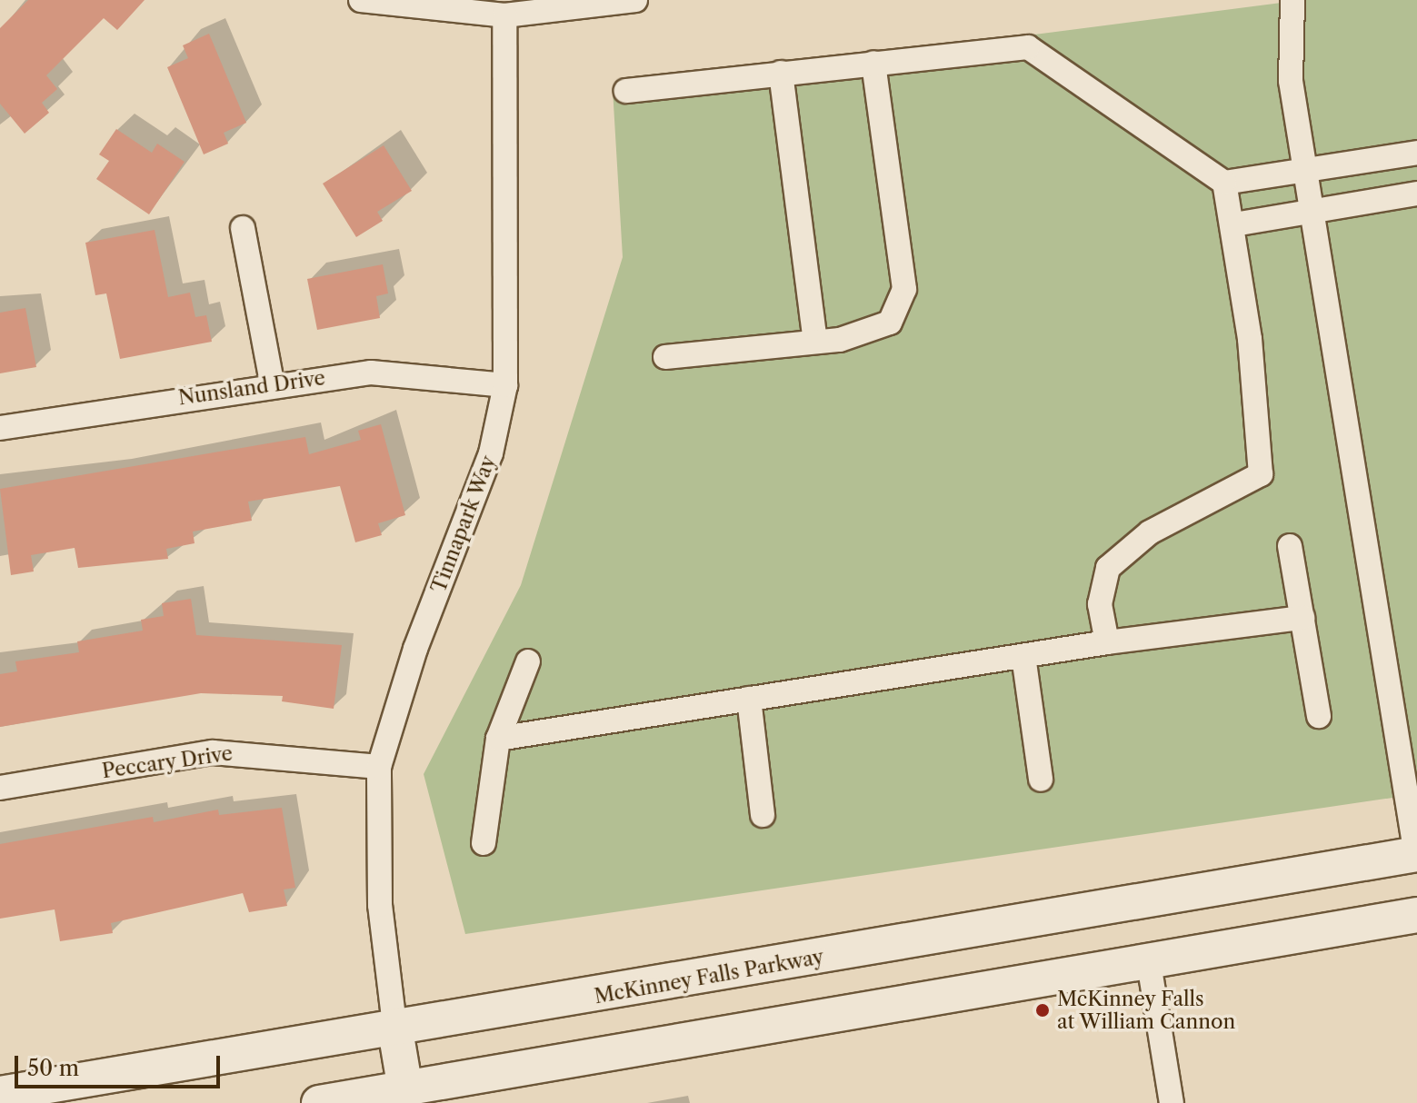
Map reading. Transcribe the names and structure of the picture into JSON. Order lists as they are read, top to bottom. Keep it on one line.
{"streets":{"main road":["McKinney Falls Parkway"],"street":["Nunsland Drive","Tinnapark Way","Peccary Drive"]},"crossings":[["Nunsland Drive","Tinnapark Way"],["Tinnapark Way","Peccary Drive"],["Tinnapark Way","McKinney Falls Parkway"]],"places":["McKinney Falls at William Cannon"],"scale_bar":"50 m"}
